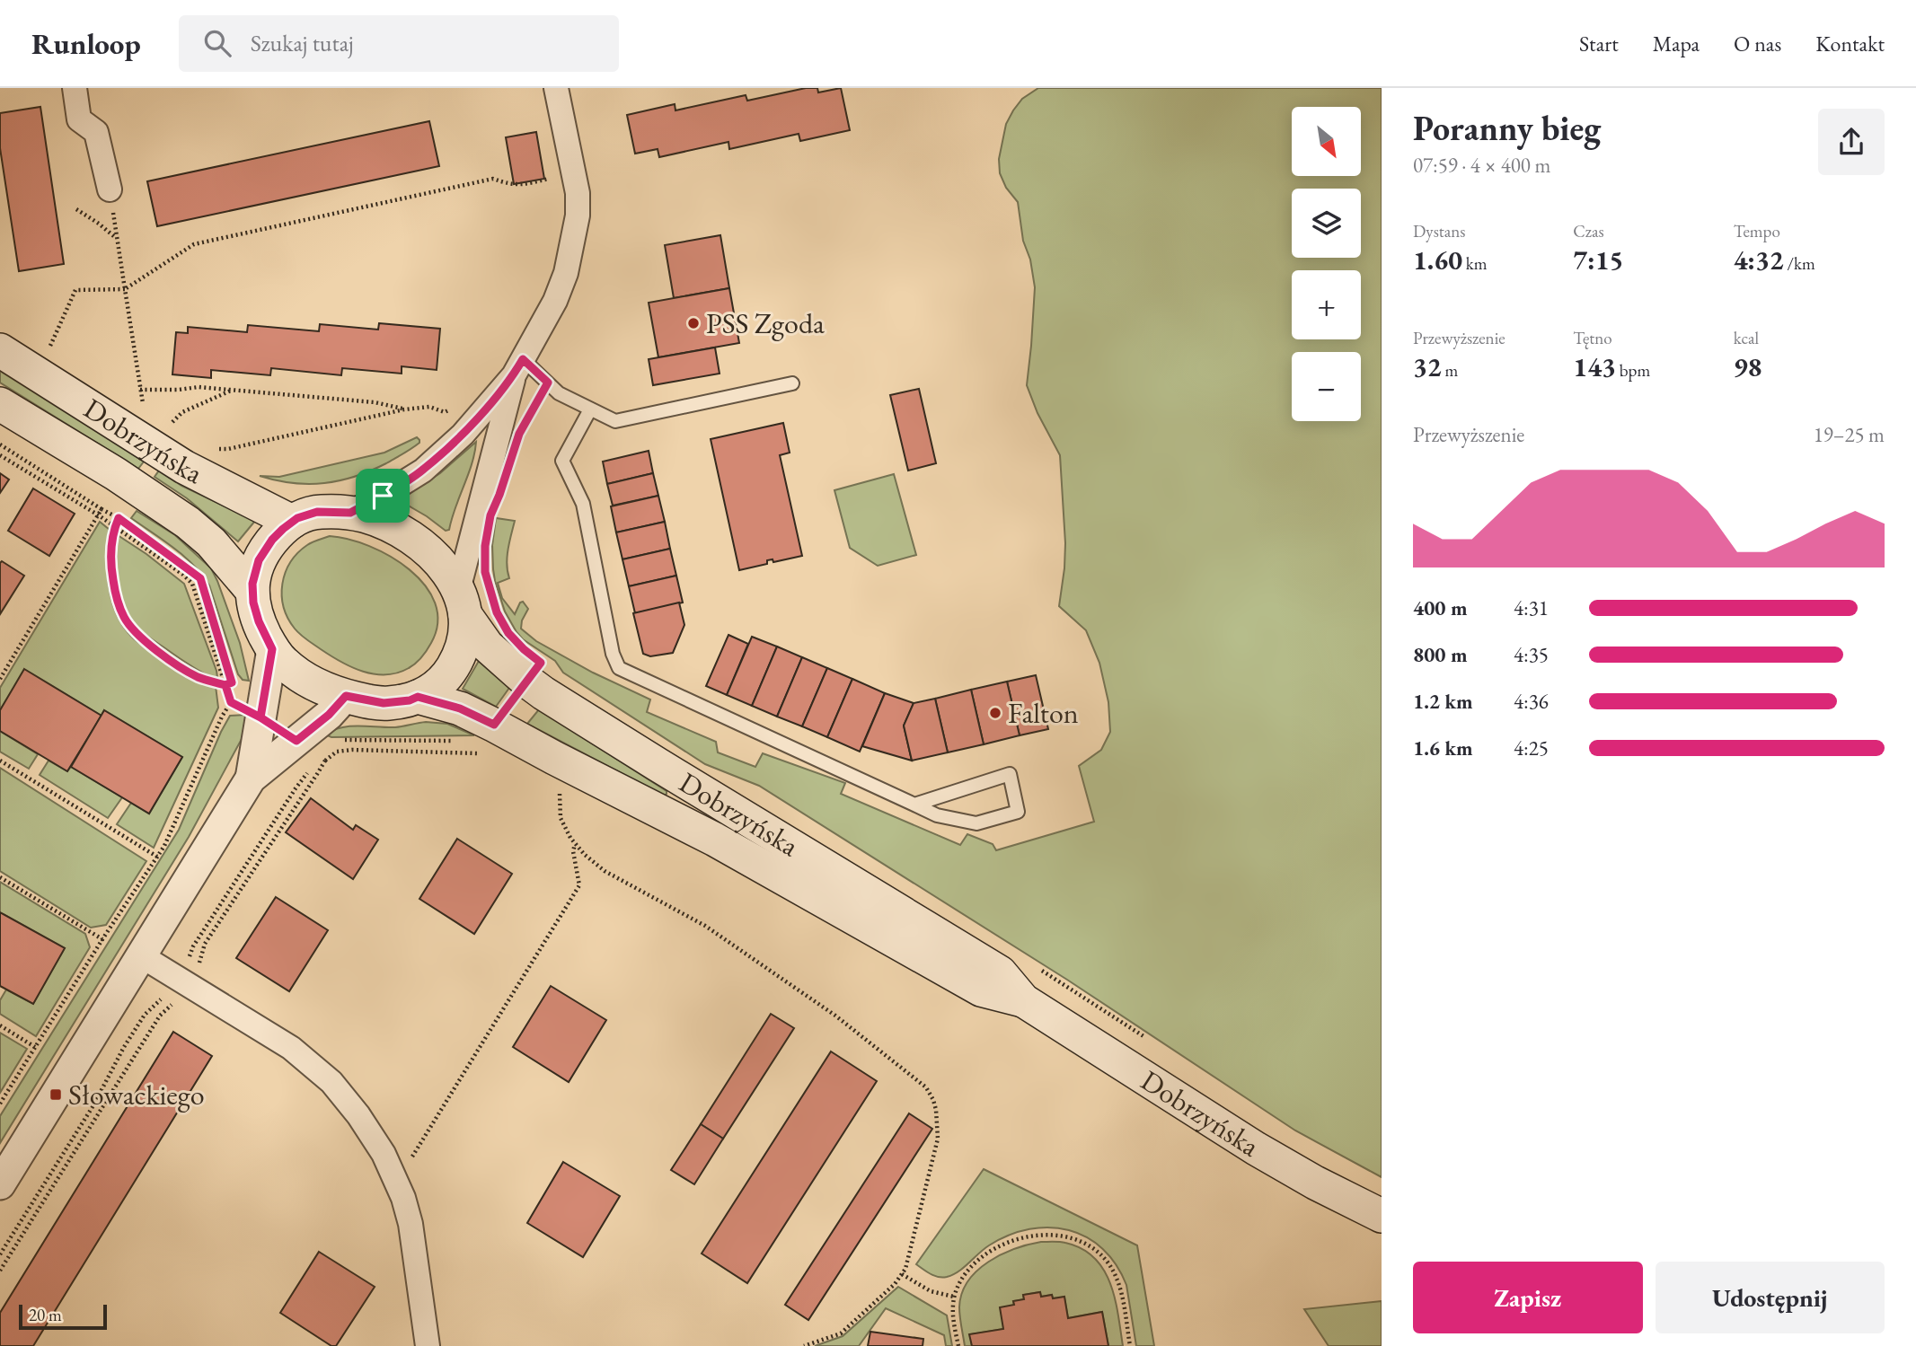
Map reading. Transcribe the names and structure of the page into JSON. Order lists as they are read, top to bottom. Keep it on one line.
{"streets":{"main road":["Dobrzyńska"]},"places":{"other":["PSS Zgoda","Falton"],"transit":["Słowackiego"]},"scale_bar":"20 m","north":"bottom right","page":{"header":"Runloop","search":"Szukaj tutaj","nav":["Start","Mapa","O nas","Kontakt"],"heading":["Poranny bieg","07:59 · 4 × 400 m"],"map_buttons":["+","−"],"stats":[["Dystans","1.60 km"],["Czas","7:15"],["Tempo","4:32 /km"],["Przewyższenie","32 m"],["Tętno","143 bpm"],["kcal","98"]],"chart":["Przewyższenie","19–25 m"],"list":[{"name":"400 m","note":"4:31"},{"name":"800 m","note":"4:35"},{"name":"1.2 km","note":"4:36"},{"name":"1.6 km","note":"4:25"}],"buttons":["Zapisz","Udostępnij"],"scale":"20 m"}}
